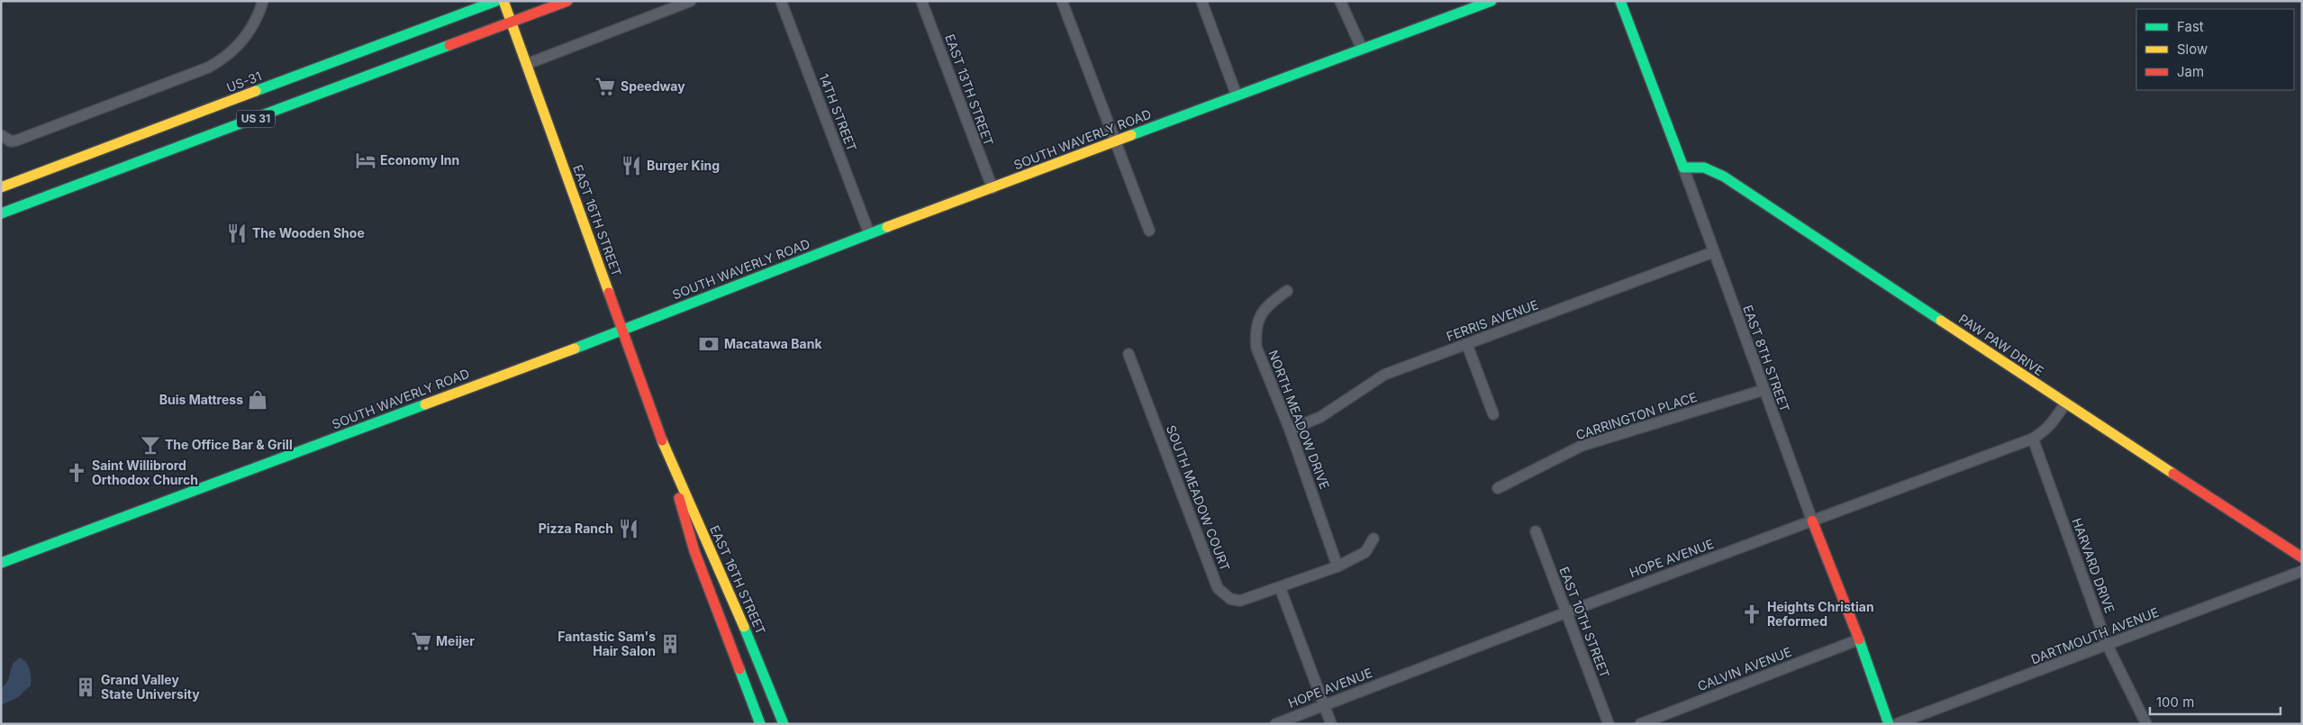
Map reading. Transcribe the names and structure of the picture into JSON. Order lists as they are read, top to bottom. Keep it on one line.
{"streets":{"main road":["US-31","US 31","SOUTH WAVERLY ROAD","EAST 16TH STREET","PAW PAW DRIVE","EAST 8TH STREET"],"street":["EAST 13TH STREET","14TH STREET","FERRIS AVENUE","CARRINGTON PLACE","NORTH MEADOW DRIVE","SOUTH MEADOW COURT","HOPE AVENUE","HARVARD DRIVE","EAST 10TH STREET","DARTMOUTH AVENUE","CALVIN AVENUE"]},"crossings":[["EAST 13TH STREET","SOUTH WAVERLY ROAD"],["14TH STREET","SOUTH WAVERLY ROAD"],["US 31","EAST 16TH STREET"],["SOUTH WAVERLY ROAD","EAST 16TH STREET"],["FERRIS AVENUE","EAST 8TH STREET"],["FERRIS AVENUE","NORTH MEADOW DRIVE"],["PAW PAW DRIVE","EAST 8TH STREET"],["PAW PAW DRIVE","HOPE AVENUE"],["EAST 8TH STREET","CARRINGTON PLACE"],["EAST 8TH STREET","HOPE AVENUE"],["EAST 8TH STREET","CALVIN AVENUE"],["NORTH MEADOW DRIVE","SOUTH MEADOW COURT"],["HOPE AVENUE","HARVARD DRIVE"],["HOPE AVENUE","EAST 10TH STREET"],["HARVARD DRIVE","DARTMOUTH AVENUE"]],"places":{"supermarket":["Speedway","Meijer"],"hotel":["Economy Inn"],"restaurant":["Burger King","The Wooden Shoe","Pizza Ranch"],"bank":["Macatawa Bank"],"shop":["Buis Mattress"],"bar":["The Office Bar & Grill"],"church":["Saint Willibrord Orthodox Church","Heights Christian Reformed"],"building":["Fantastic Sam's Hair Salon","Grand Valley State University"]},"legend":["Fast","Slow","Jam"],"scale_bar":"100 m"}
